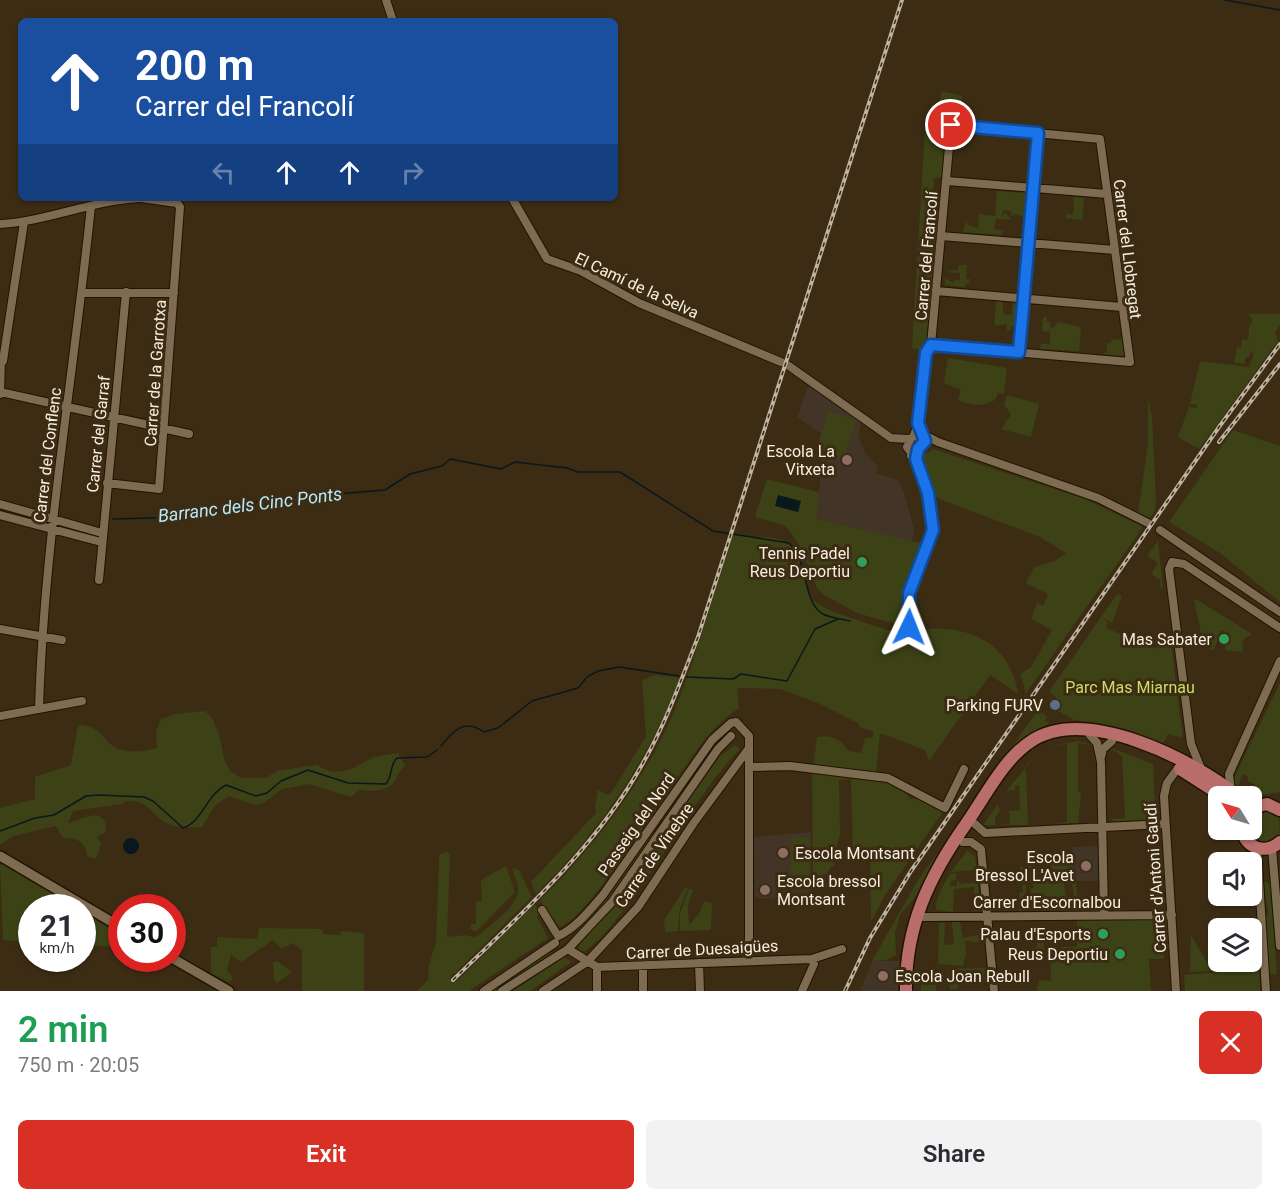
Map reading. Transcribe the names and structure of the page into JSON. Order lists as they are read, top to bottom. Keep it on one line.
{"streets":{"street":["Carrer del Llobregat","Carrer del Francolí","El Camí de la Selva","Carrer de la Garrotxa","Carrer del Garraf","Carrer del Conflenc","Passeig del Nord","Carrer de Vinebre","Carrer d'Antoni Gaudí","Carrer d'Escornalbou","Carrer de Duesaigües"]},"crossings":[["Carrer del Llobregat","Carrer del Francolí"],["Carrer del Francolí","El Camí de la Selva"],["Carrer de la Garrotxa","Carrer del Garraf"],["Passeig del Nord","Carrer de Duesaigües"],["Carrer de Vinebre","Carrer de Duesaigües"],["Carrer d'Antoni Gaudí","Carrer d'Escornalbou"]],"water":["Barranc dels Cinc Ponts"],"parks":["Parc Mas Miarnau"],"places":["Escola La Vitxeta","Tennis Padel Reus Deportiu","Mas Sabater","Parking FURV","Escola Montsant","Escola Bressol L'Avet","Escola bressol Montsant","Palau d'Esports","Reus Deportiu","Escola Joan Rebull"],"north":"top left","page":{"turn":["200 m","Carrer del Francolí"],"speed":"21 km/h","limit":"30","heading":["2 min","750 m · 20:05"],"buttons":["Exit","Share"]}}
